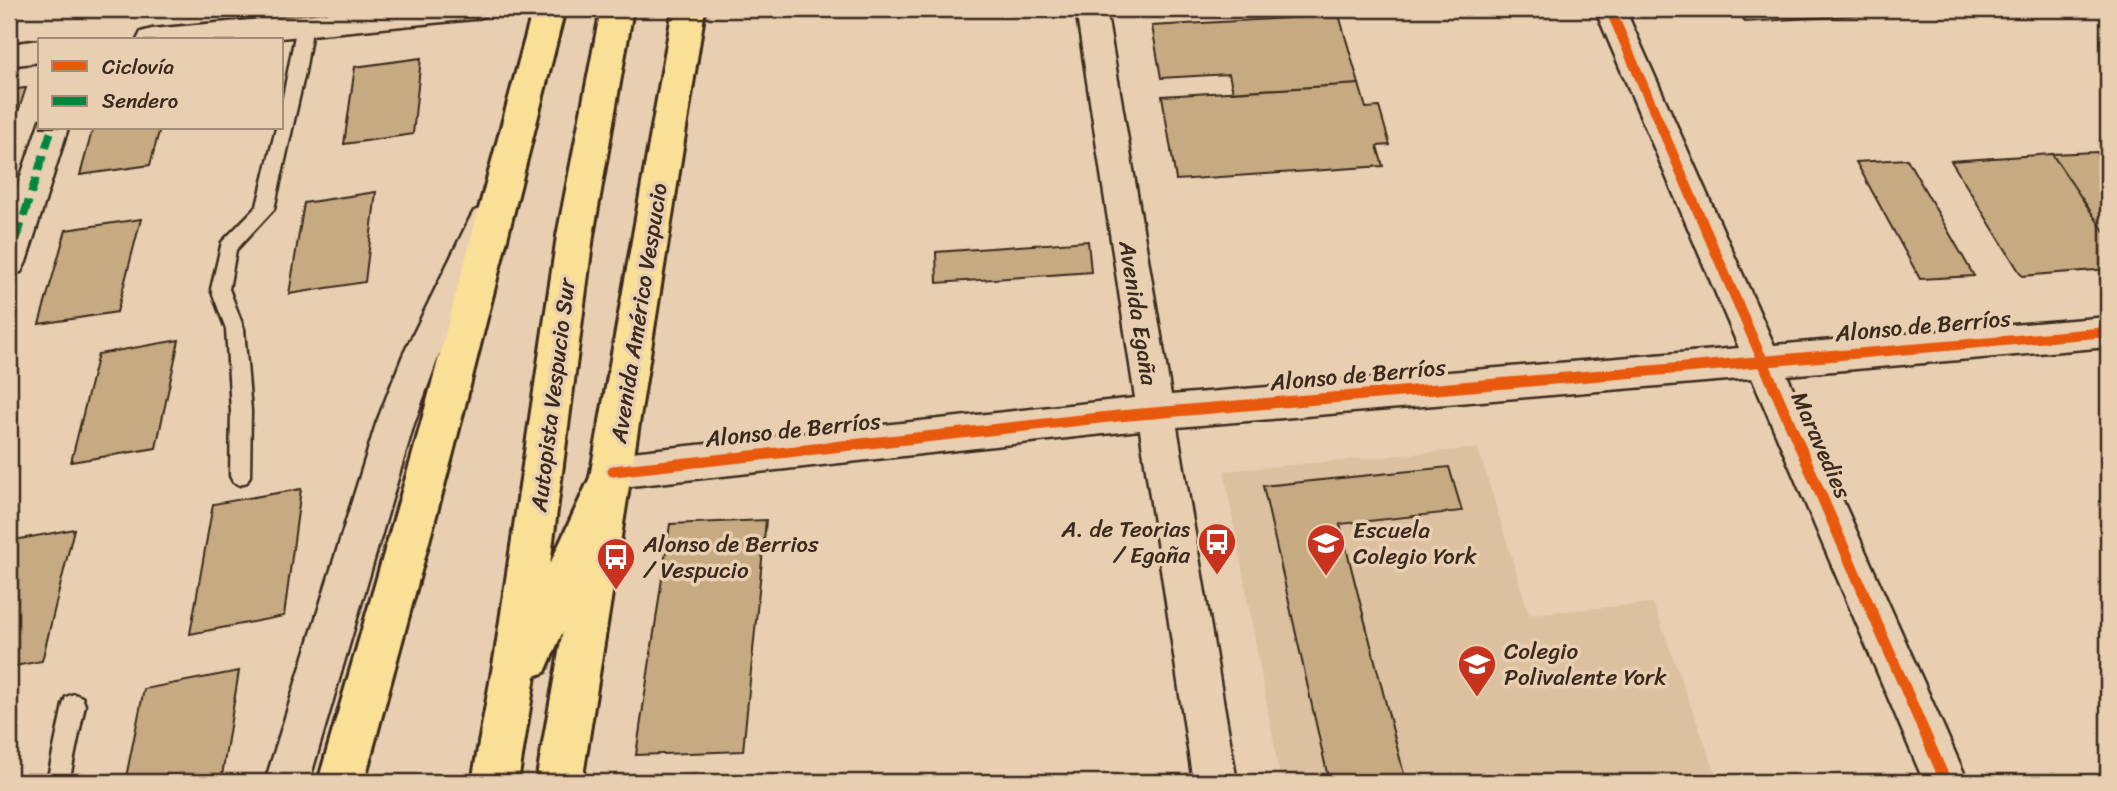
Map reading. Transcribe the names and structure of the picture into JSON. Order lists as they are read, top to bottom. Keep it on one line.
{"streets":{"main road":["Avenida Américo Vespucio","Autopista Vespucio Sur"],"street":["Avenida Egaña","Alonso de Berríos","Maravedies"]},"crossings":[["Avenida Américo Vespucio","Alonso de Berríos"],["Avenida Egaña","Alonso de Berríos"],["Alonso de Berríos","Maravedies"]],"places":{"bus stop":["A. de Teorias / Egaña","Alonso de Berrios / Vespucio"],"school or university":["Escuela Colegio York","Colegio Polivalente York"]},"legend":["Ciclovía","Sendero"]}
